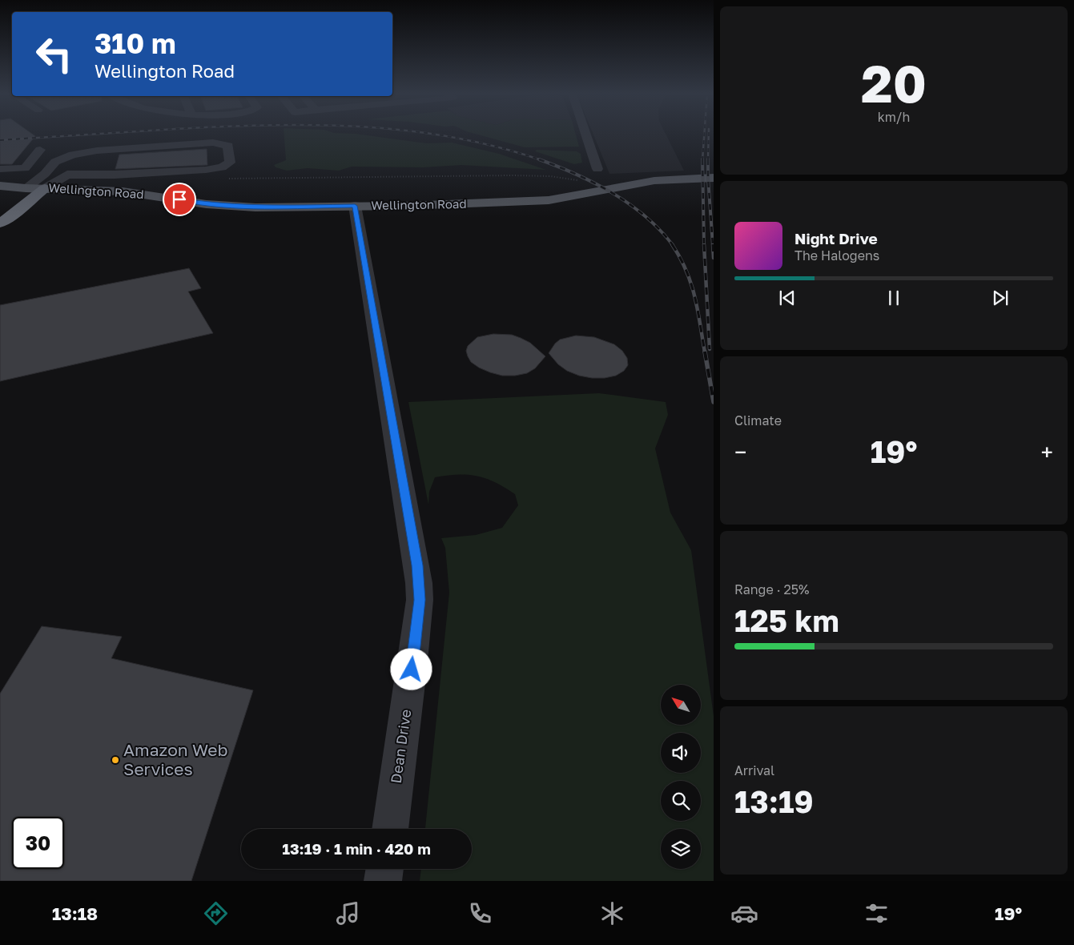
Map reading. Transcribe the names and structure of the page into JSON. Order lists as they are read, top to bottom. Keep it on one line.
{"streets":{"main road":["Wellington Road"],"street":["Dean Drive"]},"crossings":[["Wellington Road","Dean Drive"]],"places":["Amazon Web Services"],"north":"top left","page":{"tile":[["20","km/h"],"Climate",["Range · 25%","125 km"],["Arrival","13:19"]],"turn":["310 m","Wellington Road"],"song":["Night Drive","The Halogens"],"heat":["−","19°","+"],"limit":"30","trip":"13:19 · 1 min · 420 m","tabs":["13:18","19°"]}}
